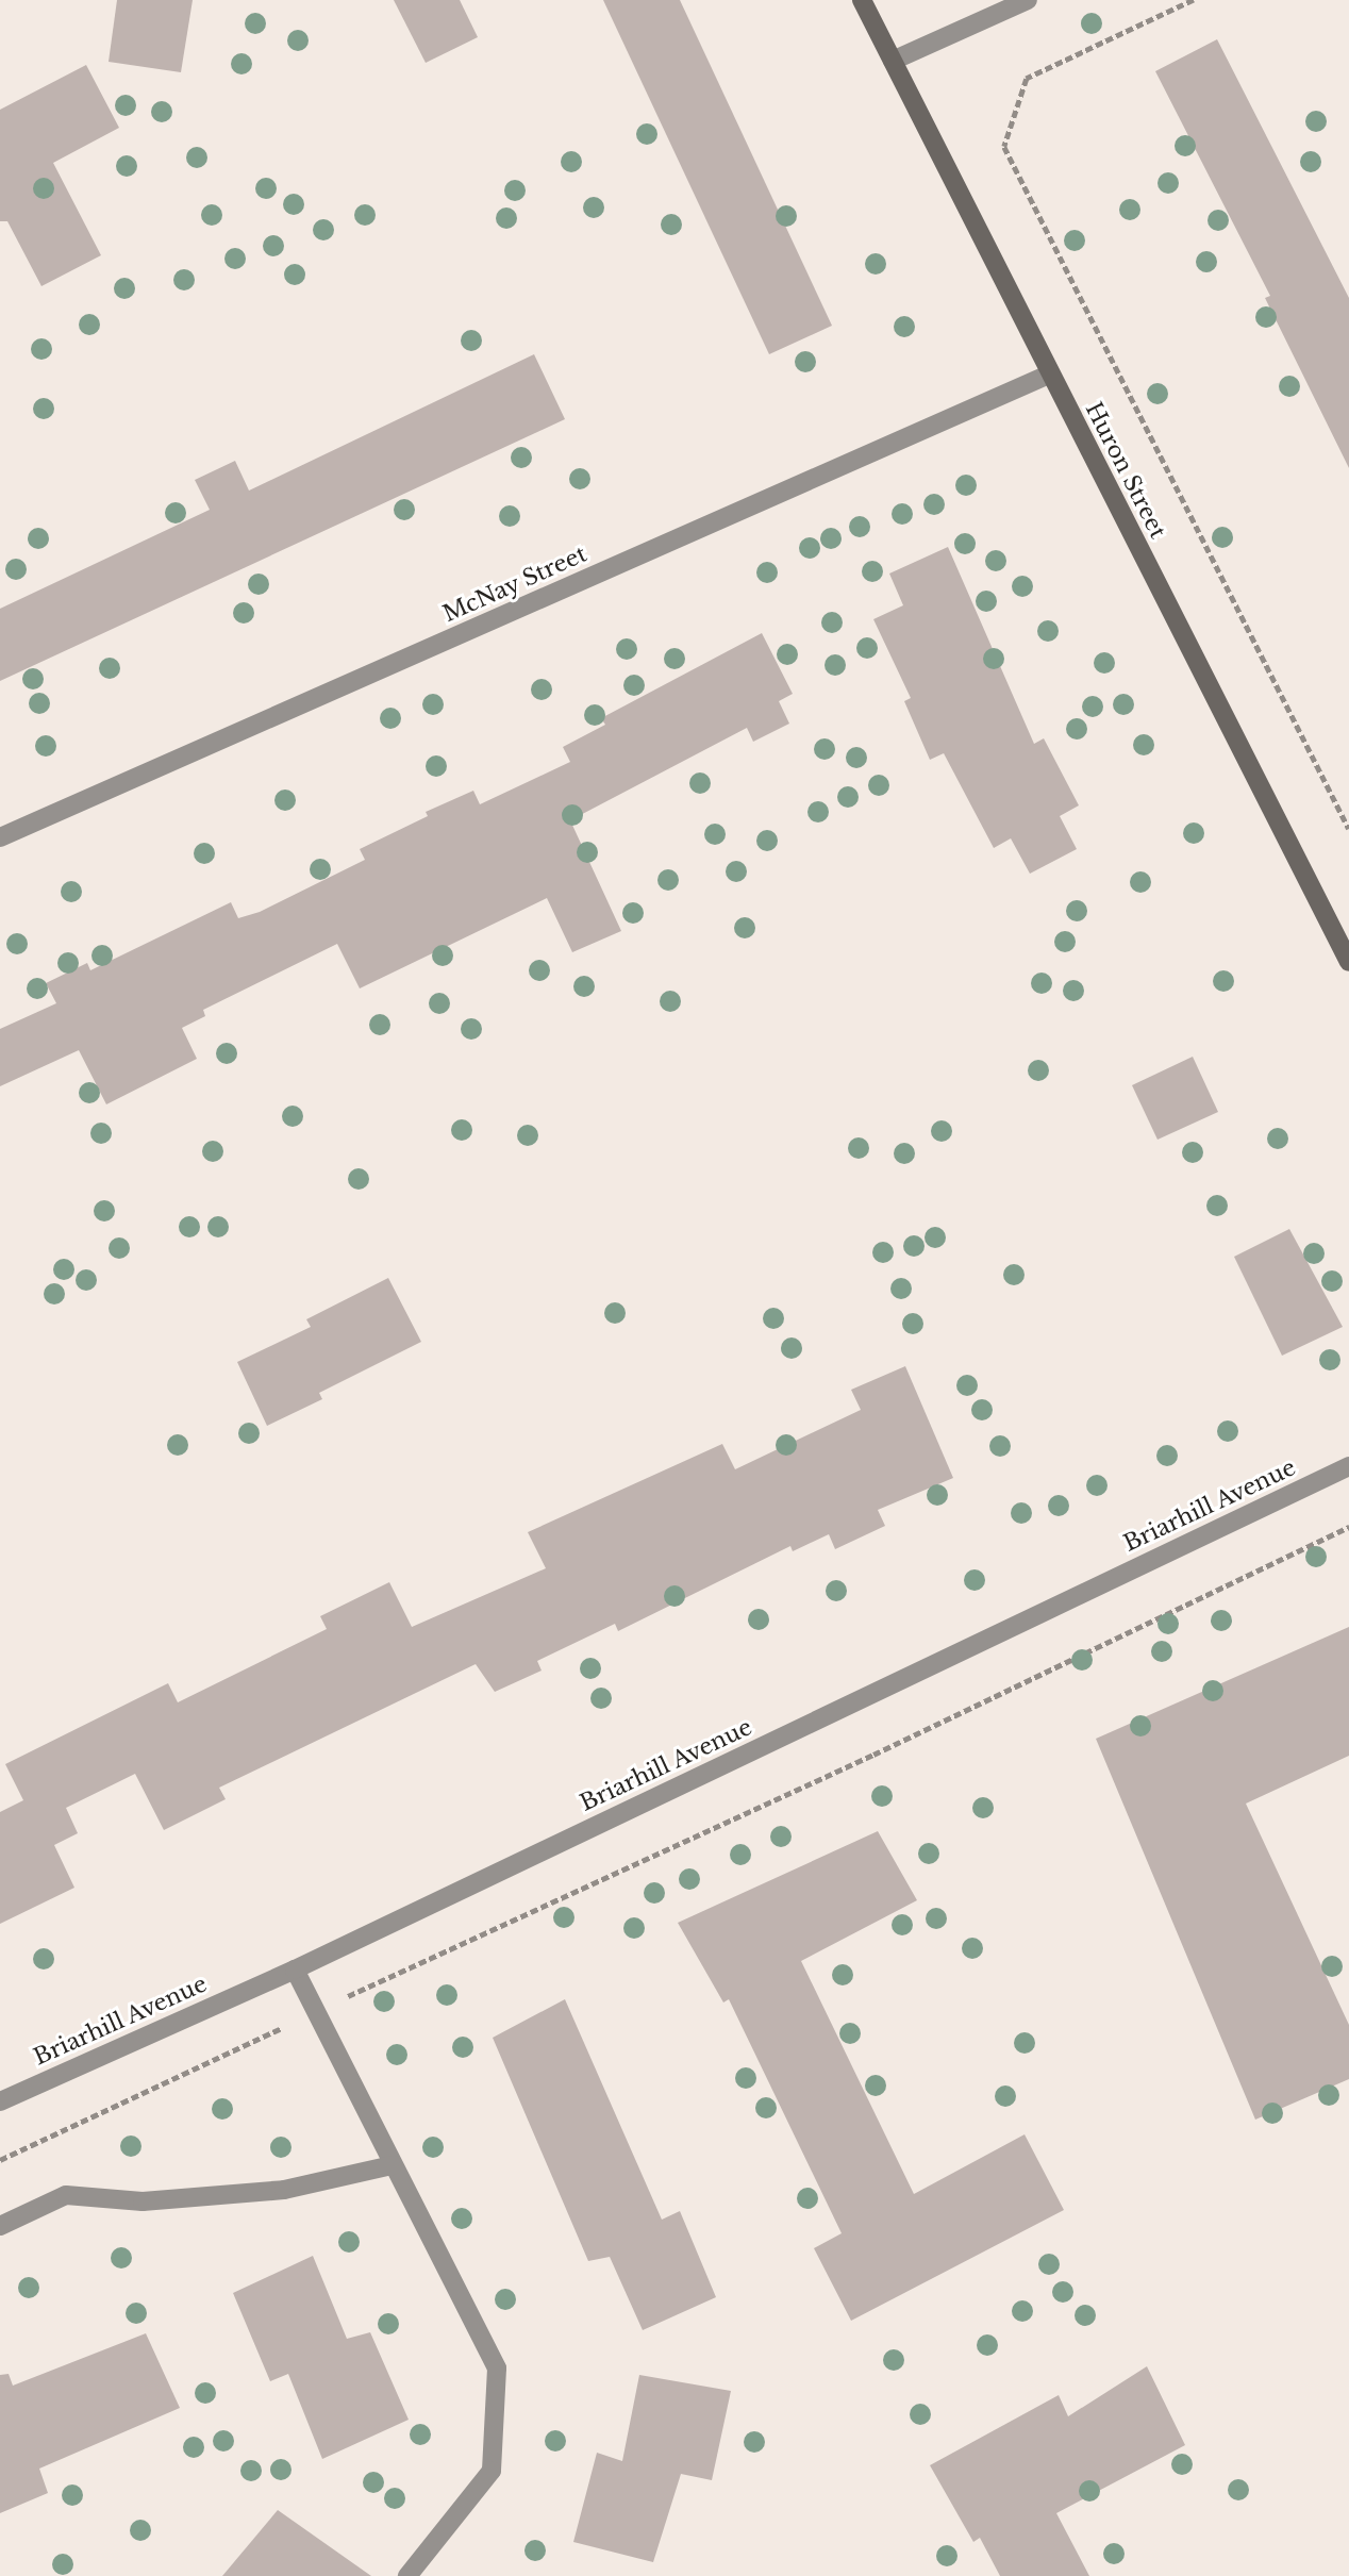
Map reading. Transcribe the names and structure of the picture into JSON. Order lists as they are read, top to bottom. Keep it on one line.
{"streets":{"main road":["Huron Street"],"street":["McNay Street","Briarhill Avenue"]},"crossings":[["Huron Street","McNay Street"]]}
